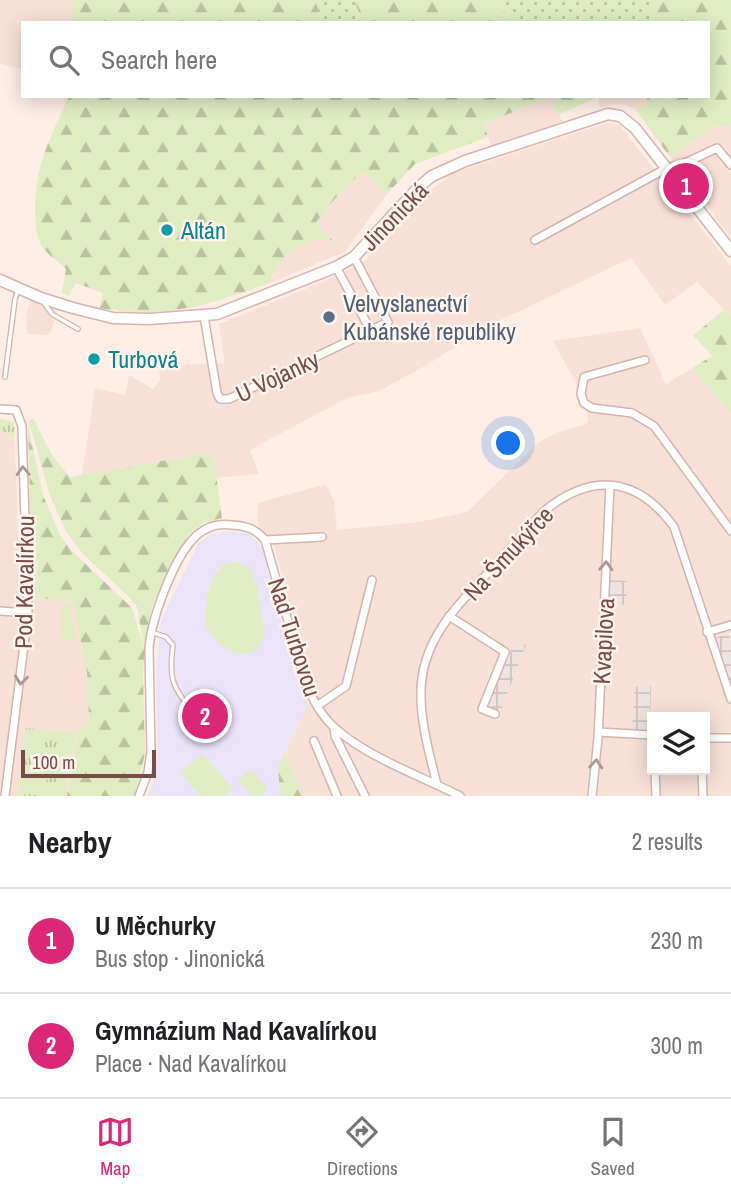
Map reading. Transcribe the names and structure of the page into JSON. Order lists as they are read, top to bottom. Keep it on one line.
{"streets":{"street":["Jinonická","U Vojanky","Na Šmukýřce","Pod Kavalírkou","Nad Turbovou","Kvapilova"]},"crossings":[["Jinonická","U Vojanky"],["Na Šmukýřce","Nad Turbovou"],["Na Šmukýřce","Kvapilova"]],"one_way":["Kvapilova"],"places":["Altán","Velvyslanectví Kubánské republiky","Turbová"],"scale_bar":"100 m","page":{"search":"Search here","pins":["1","2"],"scale":"100 m","heading":["Nearby","2 results"],"list":[{"mark":"1","name":"U Měchurky","note":"Bus stop · Jinonická","value":"230 m"},{"mark":"2","name":"Gymnázium Nad Kavalírkou","note":"Place · Nad Kavalírkou","value":"300 m"}],"nav":["Map","Directions","Saved"]}}
